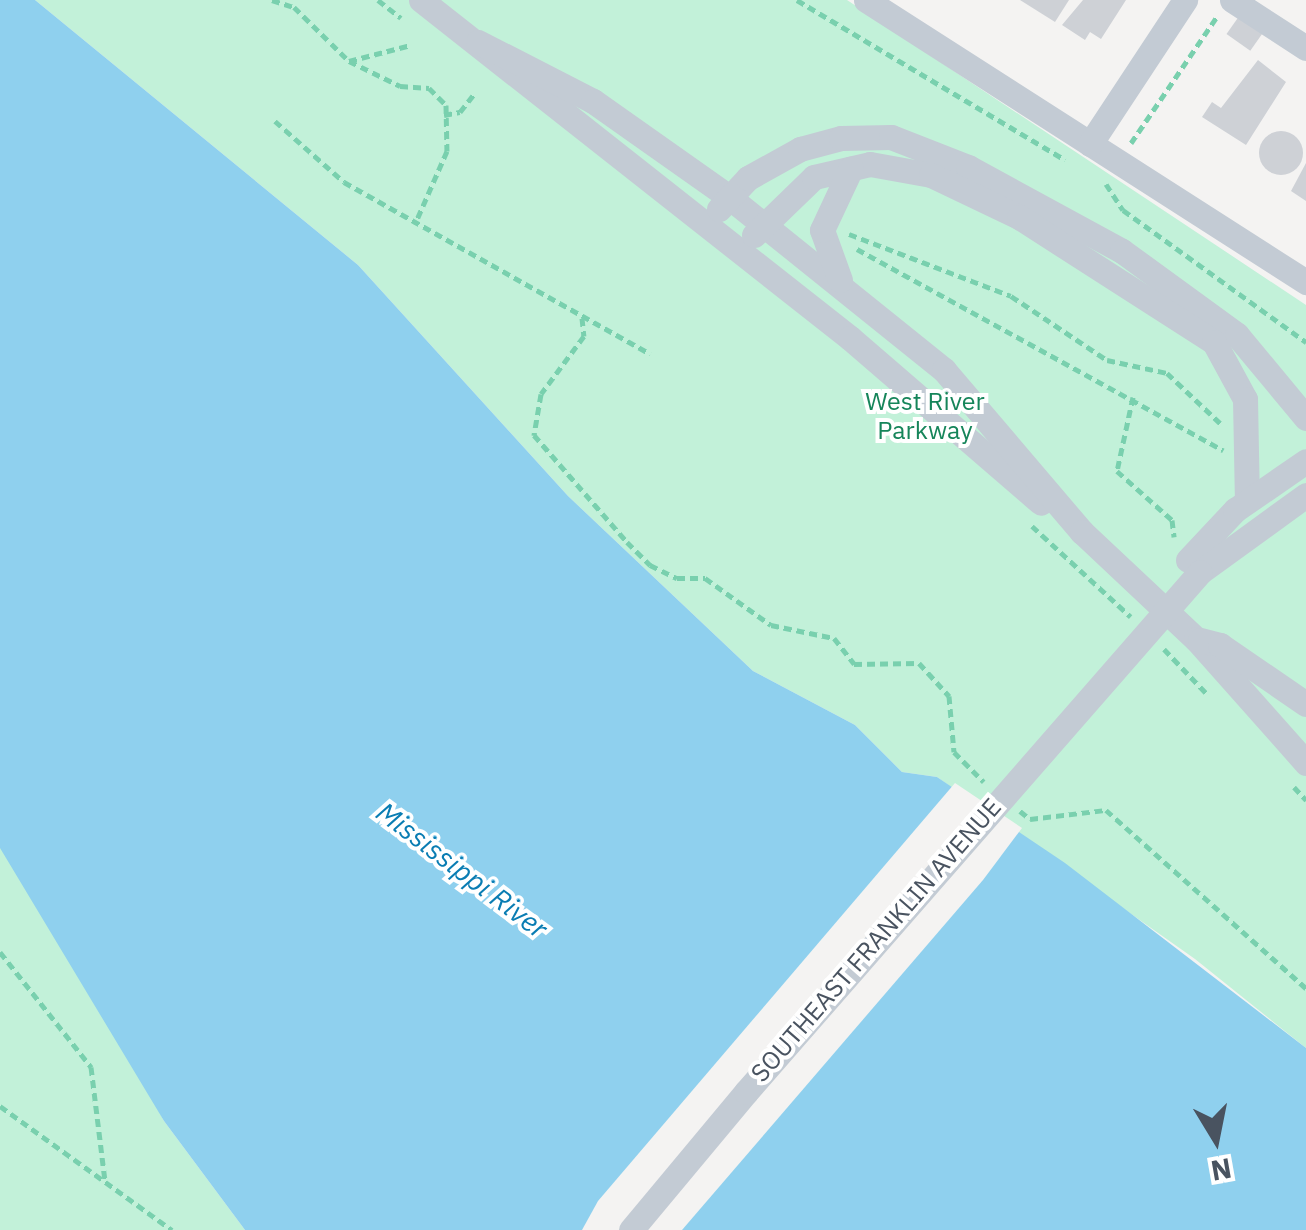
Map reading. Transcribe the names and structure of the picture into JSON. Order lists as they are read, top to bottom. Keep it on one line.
{"streets":{"street":["SOUTHEAST FRANKLIN AVENUE"]},"water":["Mississippi River"],"parks":["West River Parkway"],"north":"bottom"}
